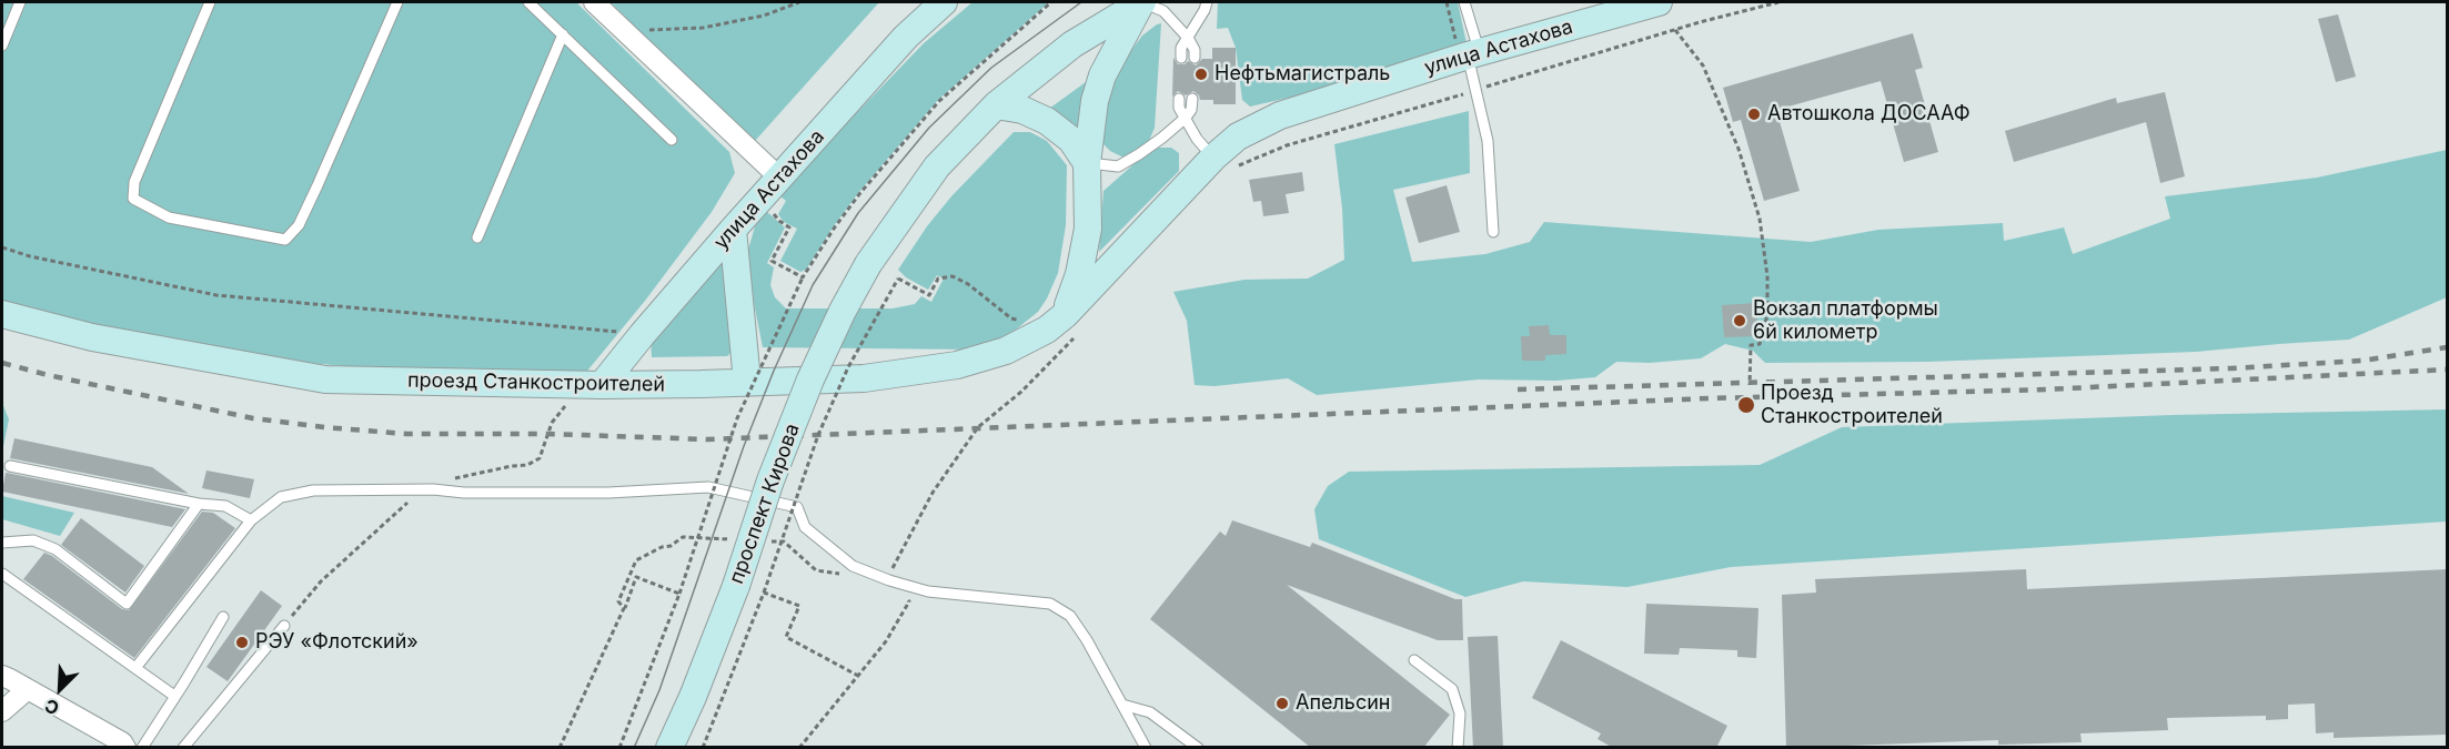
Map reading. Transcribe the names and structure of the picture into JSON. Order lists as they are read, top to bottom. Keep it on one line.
{"streets":{"main road":["улица Астахова","проезд Станкостроителей","проспект Кирова"]},"crossings":[["улица Астахова","проезд Станкостроителей"]],"places":["Нефтьмагистраль","Автошкола ДОСААФ","Вокзал платформы 6й километр","Проезд Станкостроителей","РЭУ «Флотский»","Апельсин"],"north":"bottom left"}
